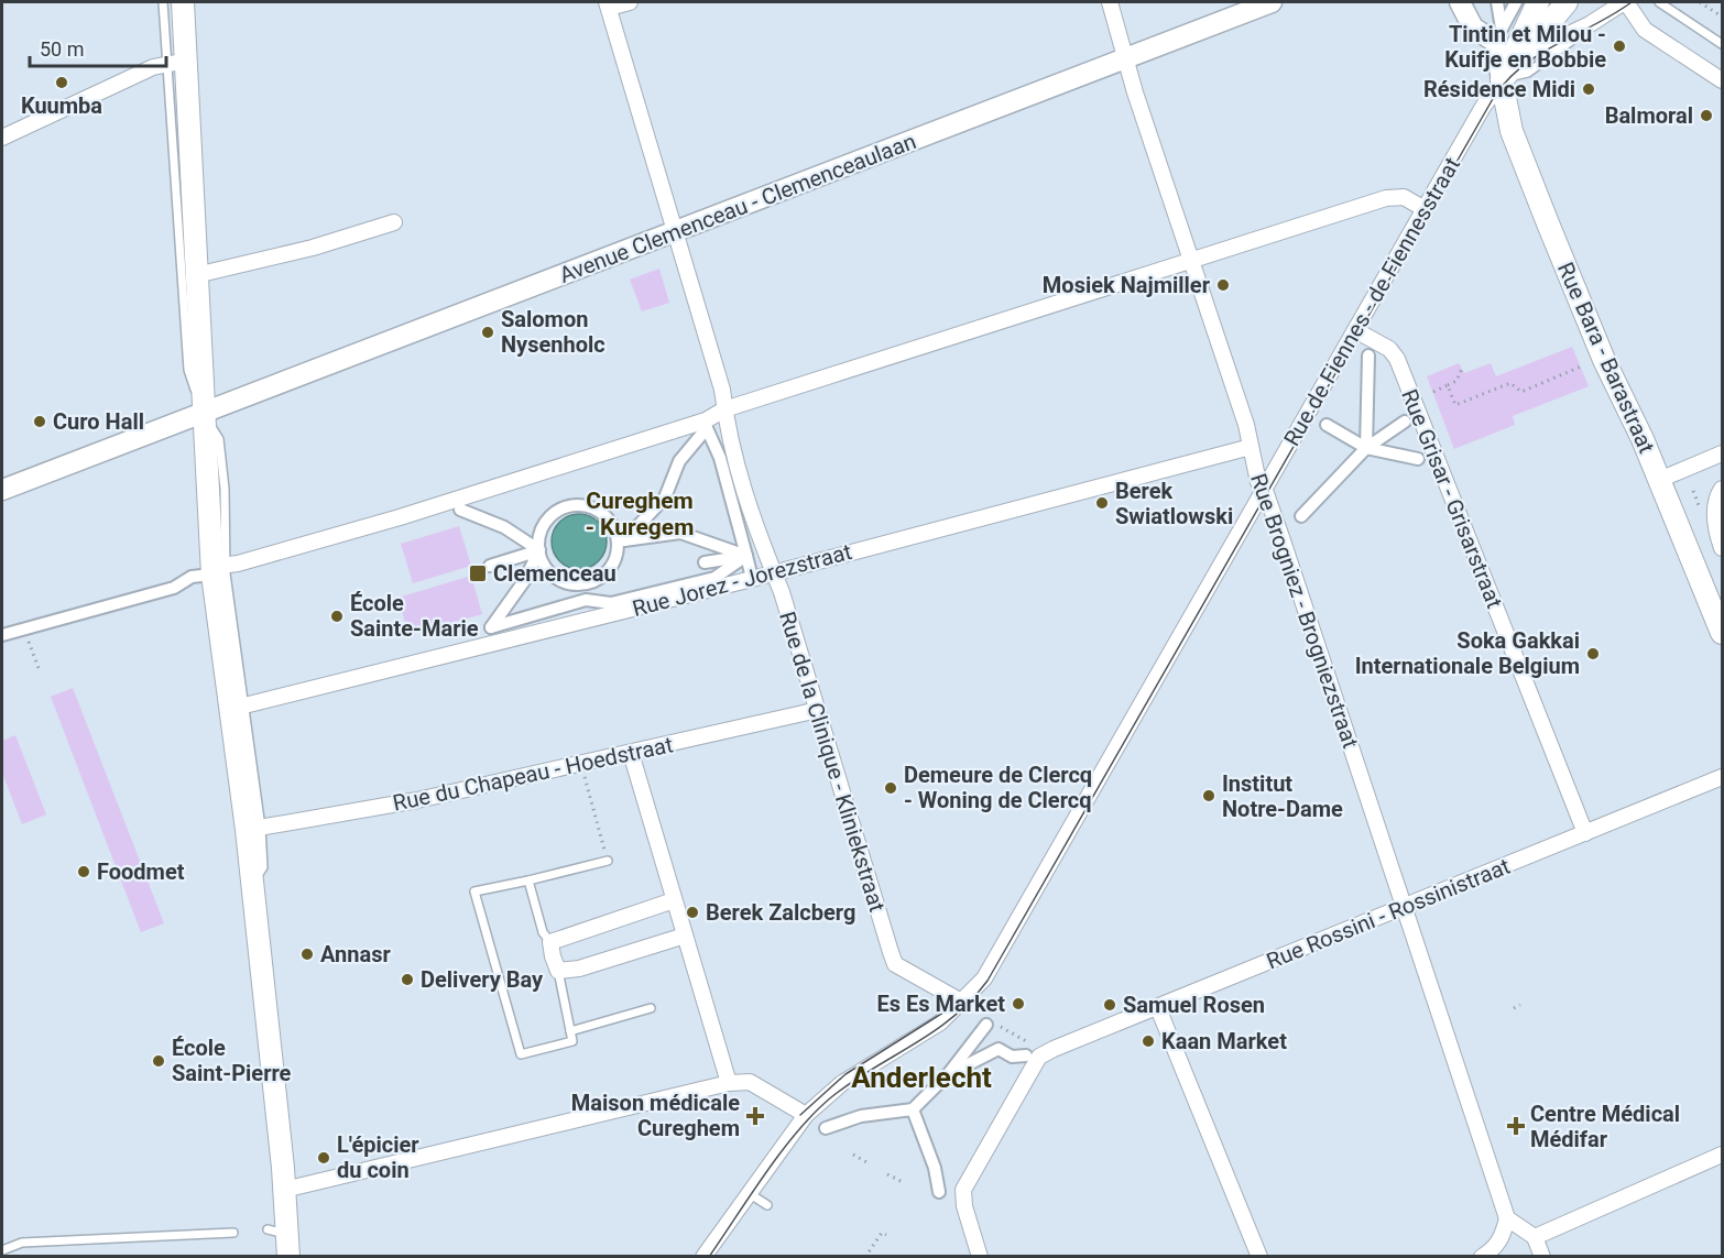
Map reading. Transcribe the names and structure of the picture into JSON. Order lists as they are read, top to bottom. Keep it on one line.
{"streets":{"main road":["Rue Bara - Barastraat"],"street":["Avenue Clemenceau - Clemenceaulaan","Rue de Fiennes - de Fiennesstraat","Rue Grisar - Grisarstraat","Rue Jorez - Jorezstraat","Rue Brogniez - Brogniezstraat","Rue de la Clinique - Kliniekstraat","Rue du Chapeau - Hoedstraat","Rue Rossini - Rossinistraat"]},"crossings":[["Avenue Clemenceau - Clemenceaulaan","Rue Brogniez - Brogniezstraat"],["Avenue Clemenceau - Clemenceaulaan","Rue de la Clinique - Kliniekstraat"],["Rue de Fiennes - de Fiennesstraat","Rue Bara - Barastraat"],["Rue de Fiennes - de Fiennesstraat","Rue Grisar - Grisarstraat"],["Rue de Fiennes - de Fiennesstraat","Rue Brogniez - Brogniezstraat"],["Rue de Fiennes - de Fiennesstraat","Rue de la Clinique - Kliniekstraat"],["Rue Grisar - Grisarstraat","Rue Rossini - Rossinistraat"],["Rue Jorez - Jorezstraat","Rue Brogniez - Brogniezstraat"],["Rue Jorez - Jorezstraat","Rue de la Clinique - Kliniekstraat"],["Rue Brogniez - Brogniezstraat","Rue Rossini - Rossinistraat"],["Rue de la Clinique - Kliniekstraat","Rue du Chapeau - Hoedstraat"]],"districts":["Cureghem - Kuregem","Anderlecht"],"places":{"other":["Tintin et Milou - Kuifje en Bobbie","Kuumba","Résidence Midi","Balmoral","Mosiek Najmiller","Salomon Nysenholc","Curo Hall","Berek Swiatlowski","École Sainte-Marie","Soka Gakkai Internationale Belgium","Demeure de Clercq - Woning de Clercq","Institut Notre-Dame","Foodmet","Berek Zalcberg","Annasr","Delivery Bay","Es Es Market","Samuel Rosen","Kaan Market","École Saint-Pierre","L'épicier du coin"],"transit":["Clemenceau"],"health":["Maison médicale Cureghem","Centre Médical Médifar"]},"scale_bar":"50 m"}
